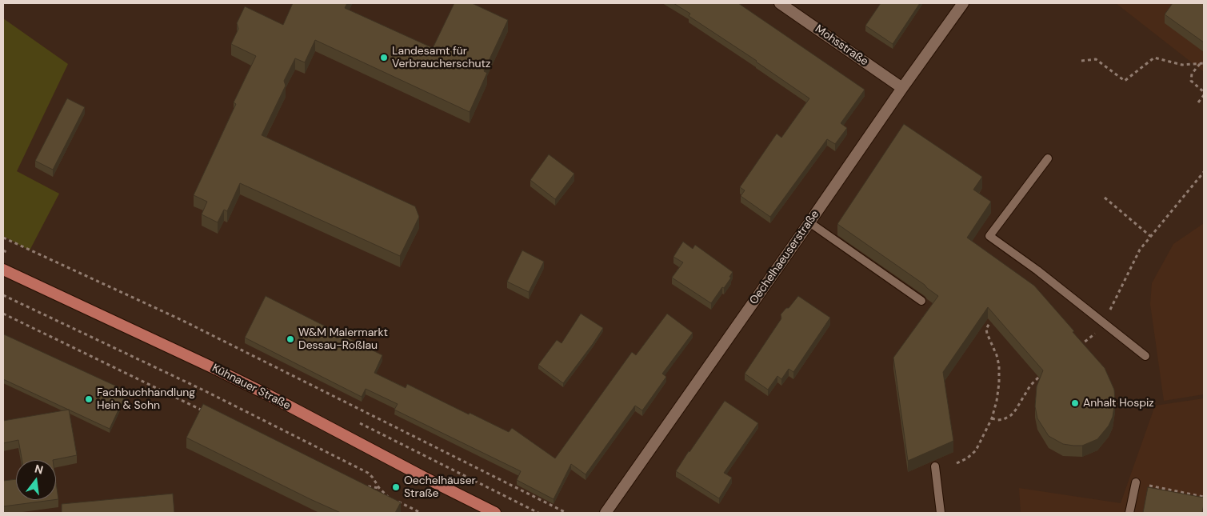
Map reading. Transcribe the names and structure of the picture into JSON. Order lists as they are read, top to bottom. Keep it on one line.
{"streets":{"main road":["Kühnauer Straße"],"street":["Mohsstraße","Oechelhaeuserstraße"]},"crossings":[["Mohsstraße","Oechelhaeuserstraße"]],"places":["Landesamt für Verbraucherschutz","W&M Malermarkt Dessau-Roßlau","Fachbuchhandlung Hein & Sohn","Anhalt Hospiz","Oechelhäuser Straße"],"north":"top"}
